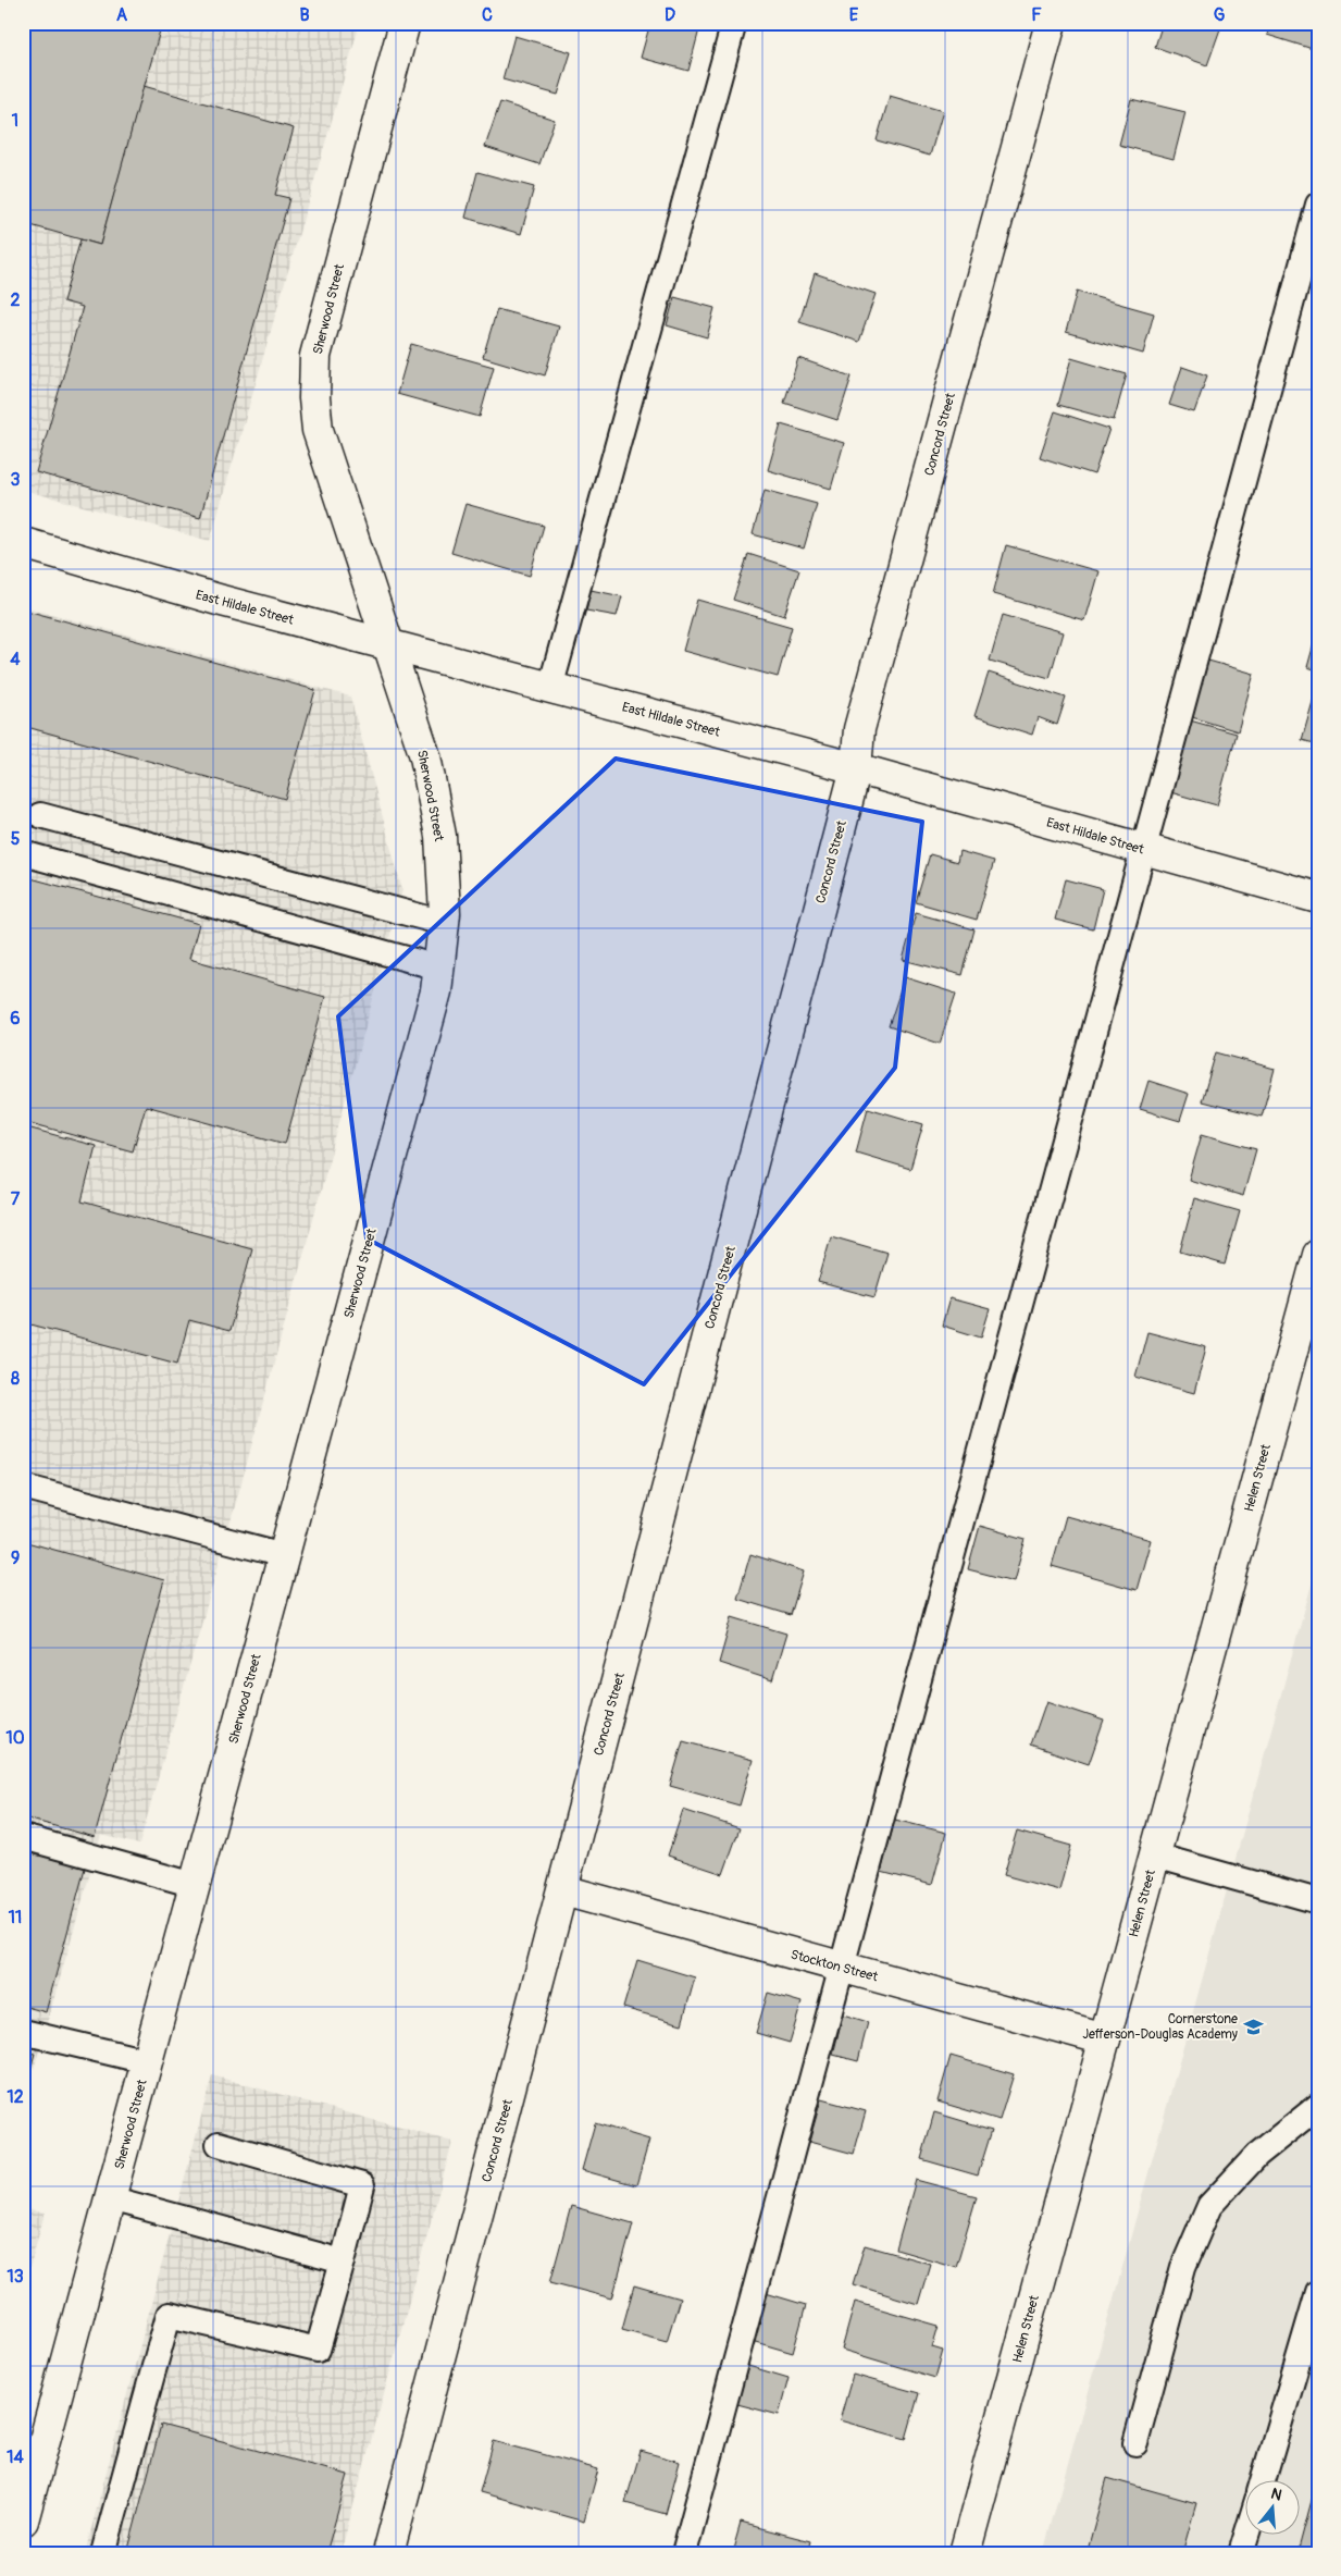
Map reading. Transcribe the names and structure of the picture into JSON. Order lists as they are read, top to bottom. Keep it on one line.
{"streets":{"street":["Sherwood Street","Concord Street","East Hildale Street","Helen Street","Stockton Street"]},"crossings":[["Sherwood Street","East Hildale Street"],["Concord Street","East Hildale Street"],["Concord Street","Stockton Street"],["Helen Street","Stockton Street"]],"places":{"school or university":["Cornerstone Jefferson-Douglas Academy"]},"north":"top","grid":{"columns":["A","B","C","D","E","F","G"],"rows":["1","2","3","4","5","6","7","8","9","10","11","12","13","14"]}}
